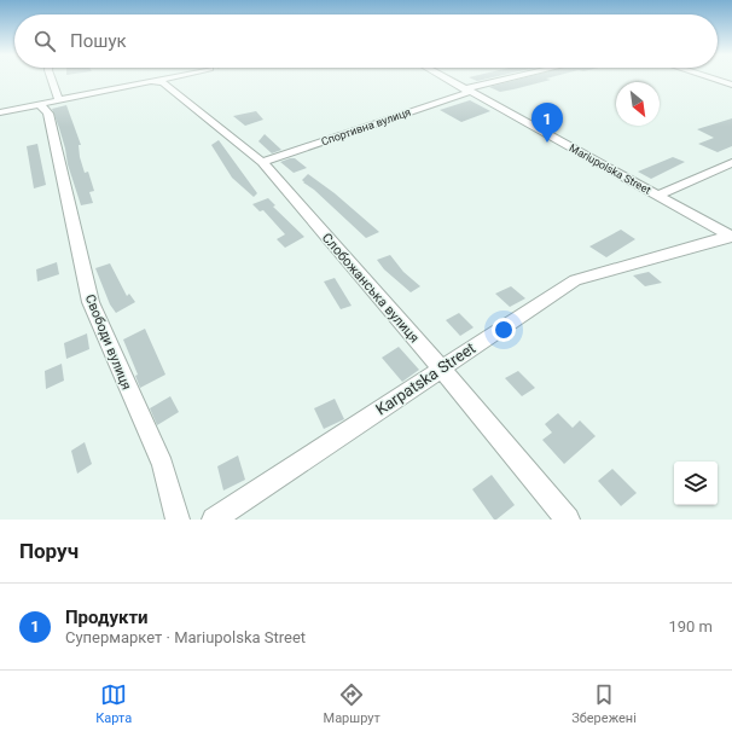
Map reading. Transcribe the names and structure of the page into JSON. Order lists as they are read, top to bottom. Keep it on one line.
{"streets":{"street":["Спортивна вулиця","Mariupolska Street","Слобожанська вулиця","Свободи вулиця","Karpatska Street"]},"crossings":[["Спортивна вулиця","Mariupolska Street"],["Спортивна вулиця","Слобожанська вулиця"],["Mariupolska Street","Karpatska Street"],["Слобожанська вулиця","Karpatska Street"]],"north":"bottom right","page":{"search":"Пошук","pins":"1","heading":"Поруч","list":[{"mark":"1","name":"Продукти","note":"Супермаркет · Mariupolska Street","value":"190 m"}],"nav":["Карта","Маршрут","Збережені"]}}
